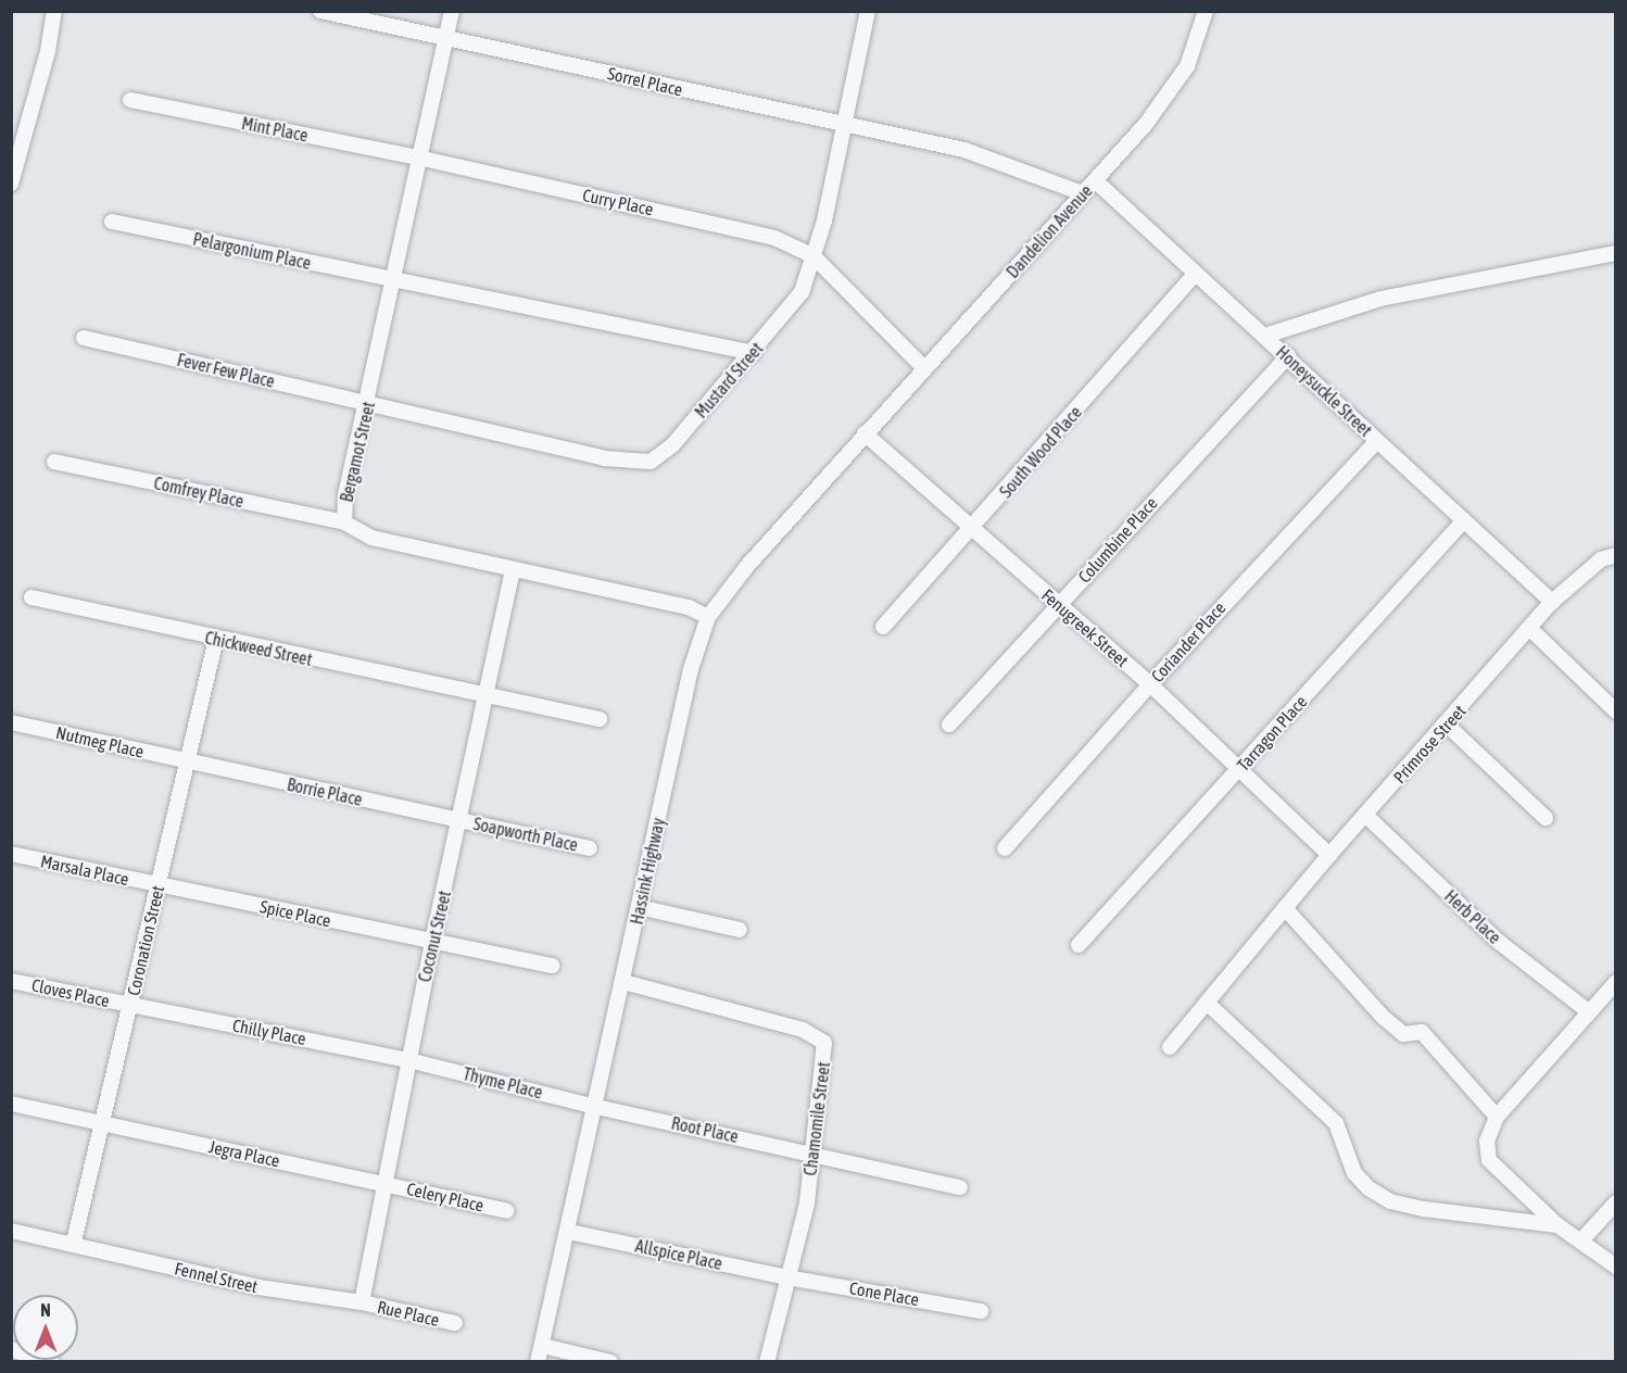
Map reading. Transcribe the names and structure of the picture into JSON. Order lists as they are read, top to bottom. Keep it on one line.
{"streets":{"street":["Sorrel Place","Mint Place","Curry Place","Dandelion Avenue","Pelargonium Place","Fever Few Place","Mustard Street","Honeysuckle Street","Bergamot Street","South Wood Place","Comfrey Place","Columbine Place","Fenugreek Street","Coriander Place","Chickweed Street","Tarragon Place","Nutmeg Place","Primrose Street","Borrie Place","Soapworth Place","Marsala Place","Hassink Highway","Spice Place","Herb Place","Coconut Street","Coronation Street","Cloves Place","Chilly Place","Thyme Place","Chamomile Street","Root Place","Jegra Place","Celery Place","Allspice Place","Fennel Street","Cone Place","Rue Place"]},"crossings":[["Sorrel Place","Dandelion Avenue"],["Sorrel Place","Mustard Street"],["Sorrel Place","Bergamot Street"],["Mint Place","Curry Place"],["Mint Place","Bergamot Street"],["Curry Place","Mustard Street"],["Curry Place","Bergamot Street"],["Dandelion Avenue","Honeysuckle Street"],["Dandelion Avenue","Fenugreek Street"],["Dandelion Avenue","Hassink Highway"],["Pelargonium Place","Mustard Street"],["Pelargonium Place","Bergamot Street"],["Fever Few Place","Mustard Street"],["Fever Few Place","Bergamot Street"],["Mustard Street","Bergamot Street"],["Honeysuckle Street","South Wood Place"],["Honeysuckle Street","Columbine Place"],["Honeysuckle Street","Coriander Place"],["Honeysuckle Street","Tarragon Place"],["Honeysuckle Street","Primrose Street"],["Bergamot Street","Comfrey Place"],["Bergamot Street","Hassink Highway"],["Bergamot Street","Coconut Street"],["South Wood Place","Fenugreek Street"],["Columbine Place","Fenugreek Street"],["Fenugreek Street","Coriander Place"],["Fenugreek Street","Tarragon Place"],["Fenugreek Street","Primrose Street"],["Fenugreek Street","Hassink Highway"],["Chickweed Street","Coconut Street"],["Chickweed Street","Coronation Street"],["Nutmeg Place","Borrie Place"],["Nutmeg Place","Coronation Street"],["Primrose Street","Herb Place"],["Borrie Place","Soapworth Place"],["Borrie Place","Coconut Street"],["Borrie Place","Coronation Street"],["Soapworth Place","Coconut Street"],["Marsala Place","Spice Place"],["Marsala Place","Coronation Street"],["Hassink Highway","Thyme Place"],["Hassink Highway","Chamomile Street"],["Hassink Highway","Root Place"],["Hassink Highway","Allspice Place"],["Spice Place","Coconut Street"],["Spice Place","Coronation Street"],["Coconut Street","Chilly Place"],["Coconut Street","Thyme Place"],["Coconut Street","Jegra Place"],["Coconut Street","Celery Place"],["Coconut Street","Fennel Street"],["Coconut Street","Rue Place"],["Coronation Street","Cloves Place"],["Coronation Street","Chilly Place"],["Coronation Street","Jegra Place"],["Coronation Street","Fennel Street"],["Cloves Place","Chilly Place"],["Chilly Place","Thyme Place"],["Thyme Place","Root Place"],["Chamomile Street","Root Place"],["Chamomile Street","Allspice Place"],["Chamomile Street","Cone Place"],["Jegra Place","Celery Place"],["Allspice Place","Cone Place"],["Fennel Street","Rue Place"]],"north":"top"}
